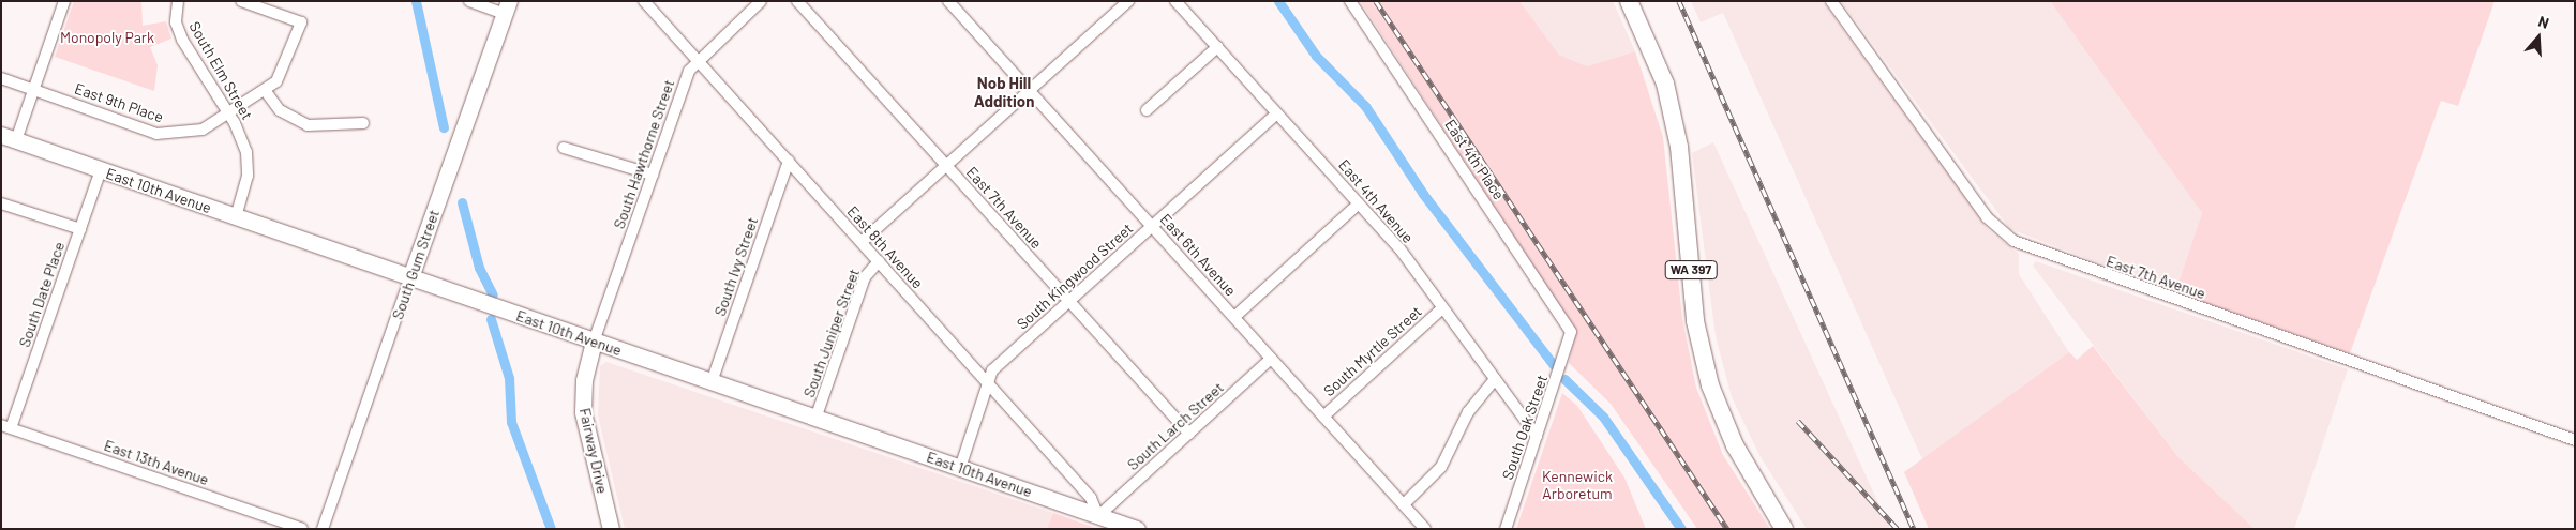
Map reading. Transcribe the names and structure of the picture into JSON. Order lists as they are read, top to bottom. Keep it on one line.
{"streets":{"main road":["WA 397"],"street":["South Elm Street","East 9th Place","South Hawthorne Street","East 4th Place","East 10th Avenue","East 4th Avenue","East 7th Avenue","East 8th Avenue","East 6th Avenue","South Gum Street","South Ivy Street","South Kingwood Street","South Date Place","South Juniper Street","South Myrtle Street","South Larch Street","South Oak Street","Fairway Drive","East 13th Avenue"]},"crossings":[["South Elm Street","East 9th Place"],["South Elm Street","East 10th Avenue"],["South Hawthorne Street","East 10th Avenue"],["South Hawthorne Street","East 8th Avenue"],["South Hawthorne Street","Fairway Drive"],["East 4th Place","South Oak Street"],["East 10th Avenue","East 8th Avenue"],["East 10th Avenue","South Gum Street"],["East 10th Avenue","South Ivy Street"],["East 10th Avenue","South Kingwood Street"],["East 10th Avenue","South Date Place"],["East 10th Avenue","South Juniper Street"],["East 10th Avenue","South Larch Street"],["East 10th Avenue","Fairway Drive"],["East 4th Avenue","South Kingwood Street"],["East 4th Avenue","South Myrtle Street"],["East 4th Avenue","South Oak Street"],["East 7th Avenue","South Kingwood Street"],["East 7th Avenue","South Larch Street"],["East 8th Avenue","South Ivy Street"],["East 8th Avenue","South Kingwood Street"],["East 8th Avenue","South Juniper Street"],["East 8th Avenue","South Larch Street"],["East 6th Avenue","South Kingwood Street"],["East 6th Avenue","South Myrtle Street"],["East 6th Avenue","South Larch Street"],["South Date Place","East 13th Avenue"]],"districts":["Nob Hill Addition"],"parks":["Monopoly Park","Kennewick Arboretum"],"north":"top"}
